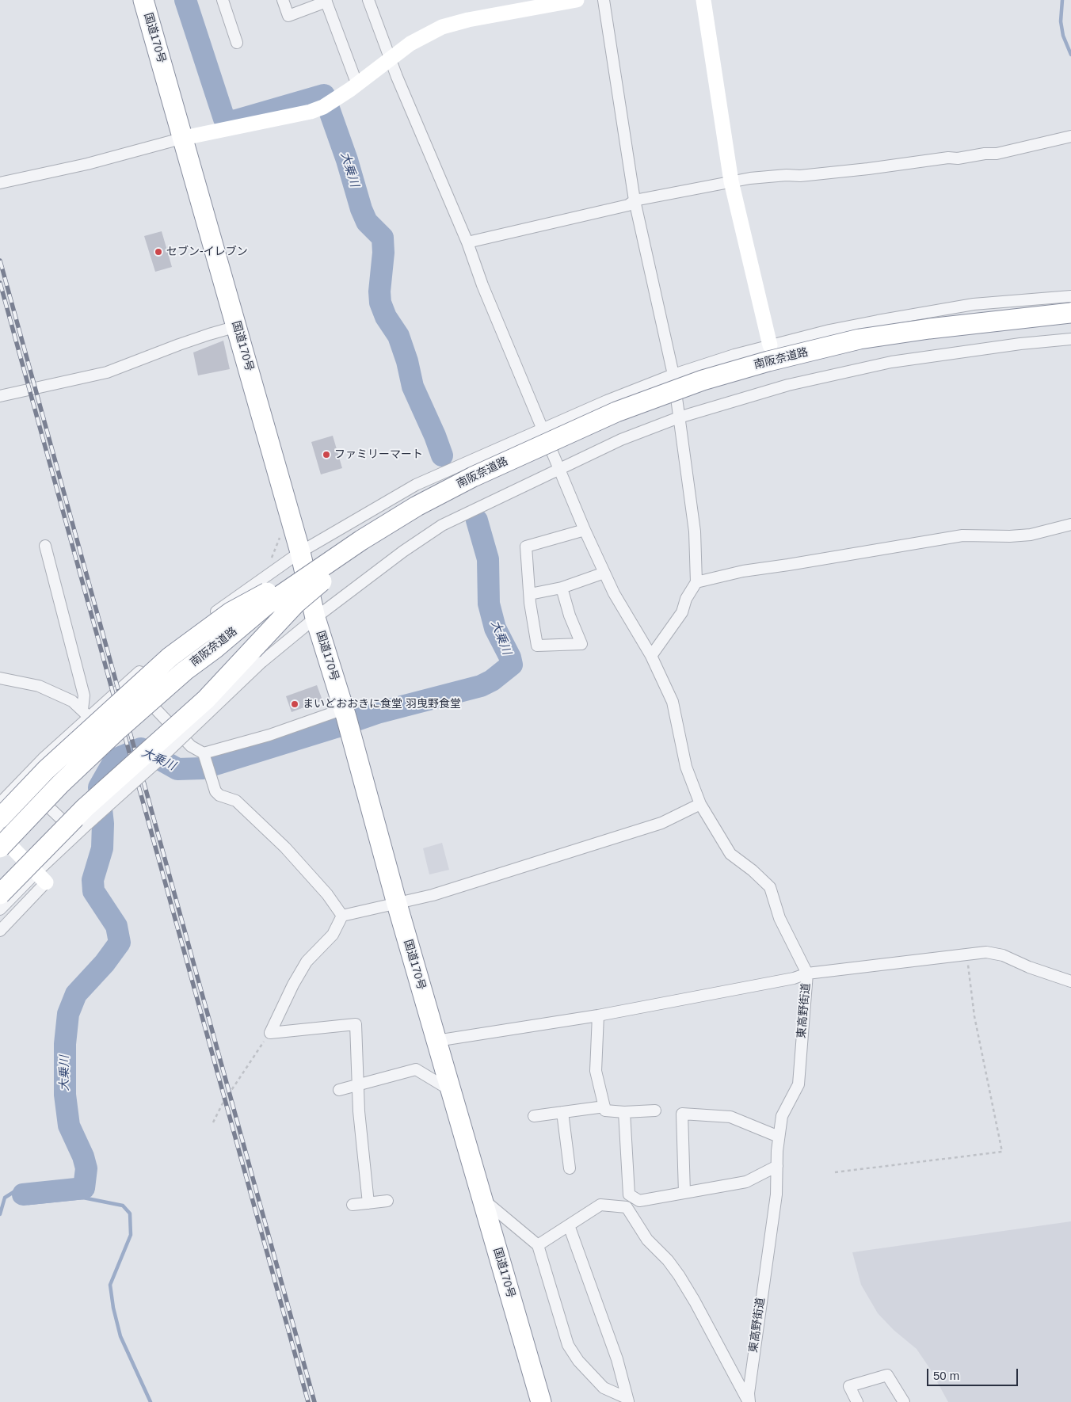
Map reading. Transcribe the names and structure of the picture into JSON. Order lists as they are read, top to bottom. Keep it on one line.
{"streets":{"highway":["国道170号","南阪奈道路"],"street":["東高野街道"]},"water":["大乗川"],"places":["セブン-イレブン","ファミリーマート","まいどおおきに食堂 羽曳野食堂"],"scale_bar":"50 m"}
